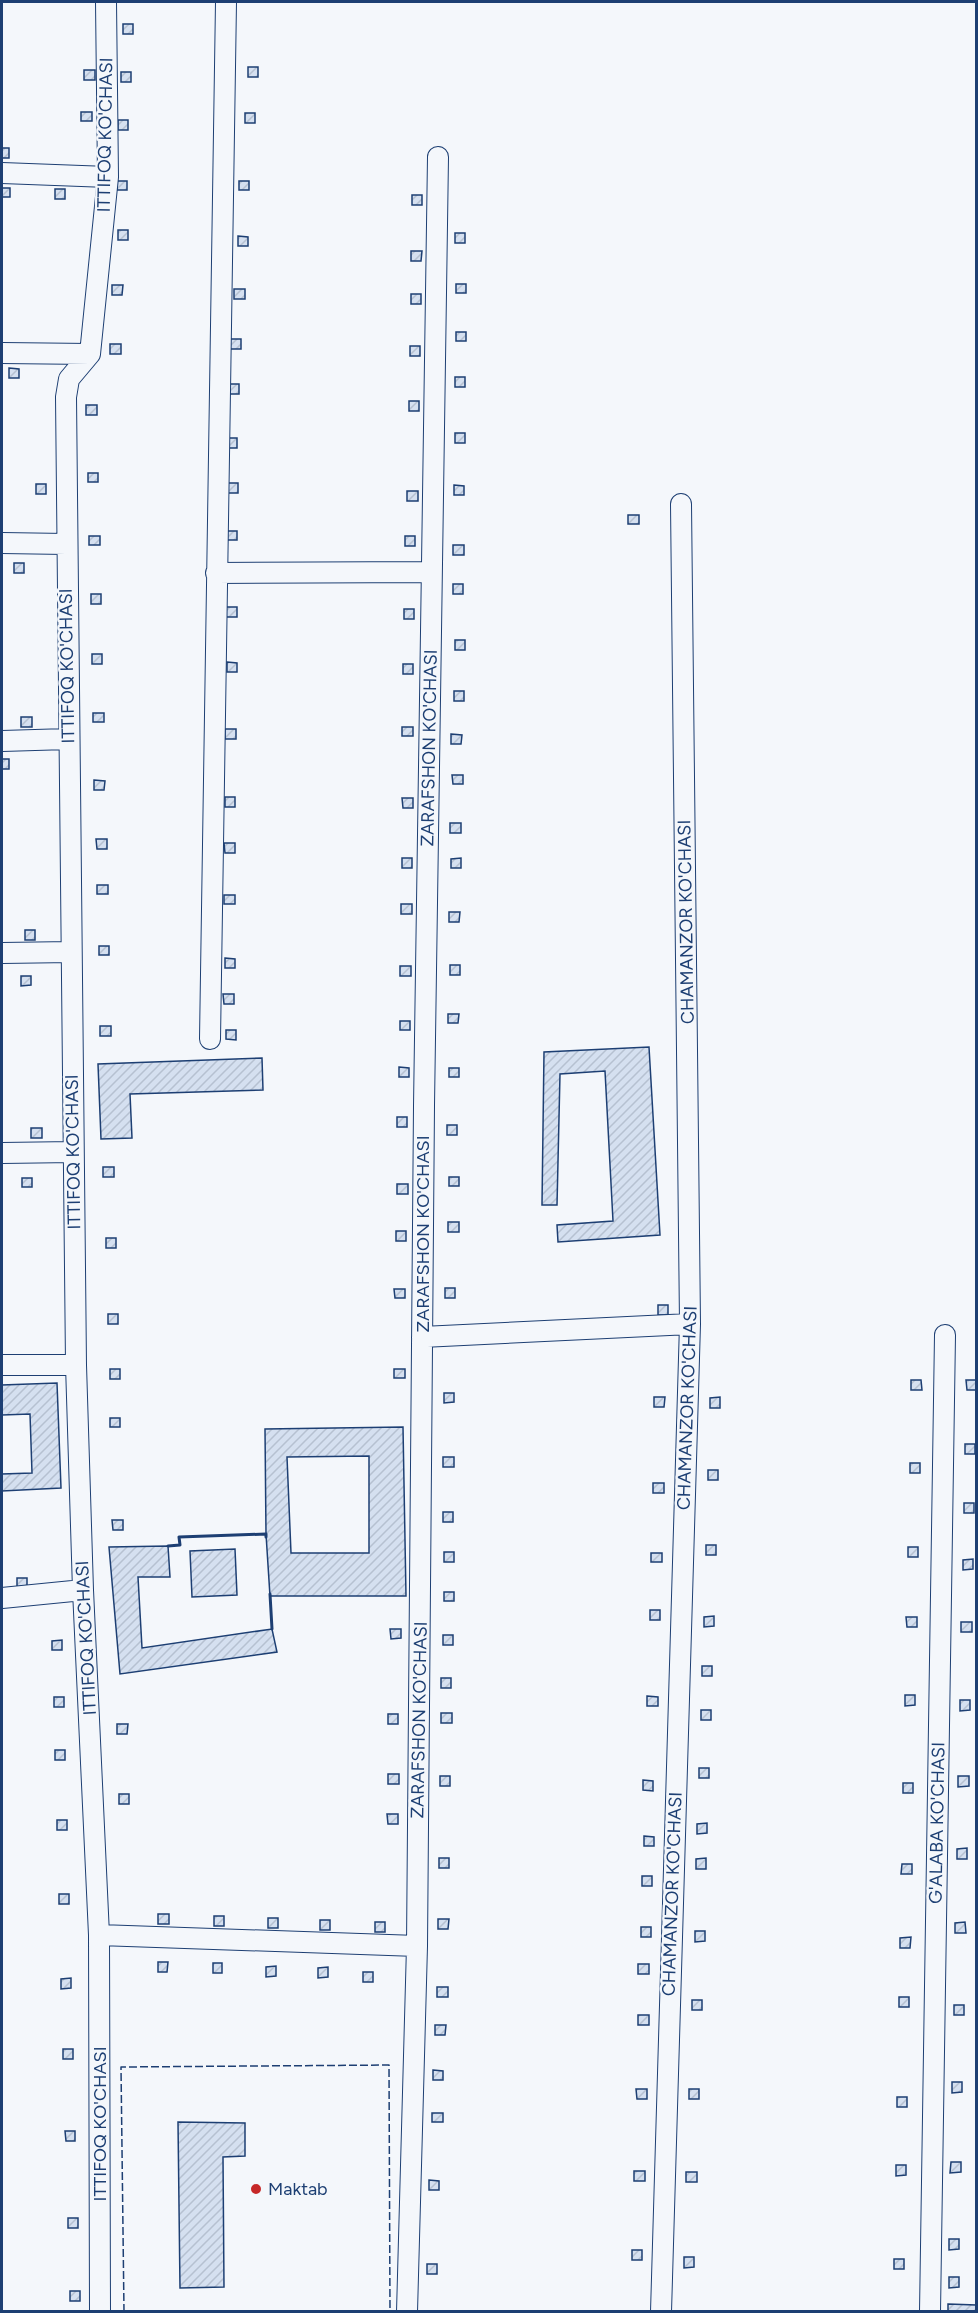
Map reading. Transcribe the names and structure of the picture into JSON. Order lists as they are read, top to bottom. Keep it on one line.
{"streets":{"street":["ITTIFOQ KO'CHASI","ZARAFSHON KO'CHASI","CHAMANZOR KO'CHASI","G'ALABA KO'CHASI"]},"places":["Maktab"]}
